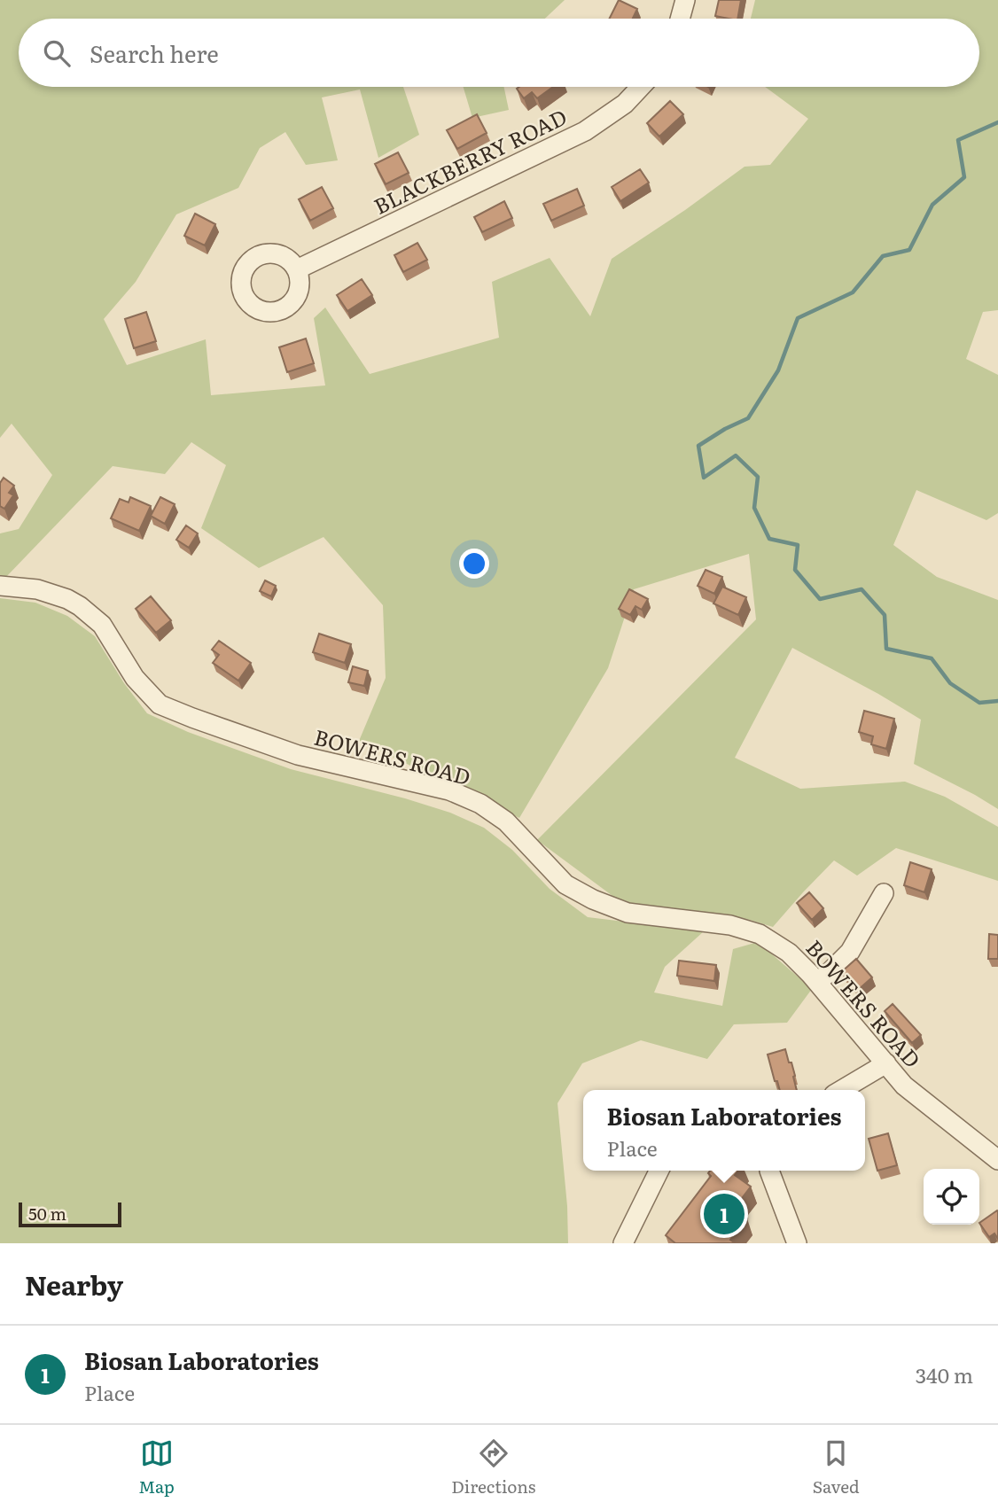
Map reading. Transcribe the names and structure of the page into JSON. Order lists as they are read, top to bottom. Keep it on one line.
{"streets":{"street":["BLACKBERRY ROAD","BOWERS ROAD"]},"scale_bar":"50 m","page":{"search":"Search here","popup":["Biosan Laboratories","Place"],"pins":"1","scale":"50 m","heading":"Nearby","list":[{"mark":"1","name":"Biosan Laboratories","note":"Place","value":"340 m"}],"nav":["Map","Directions","Saved"]}}
